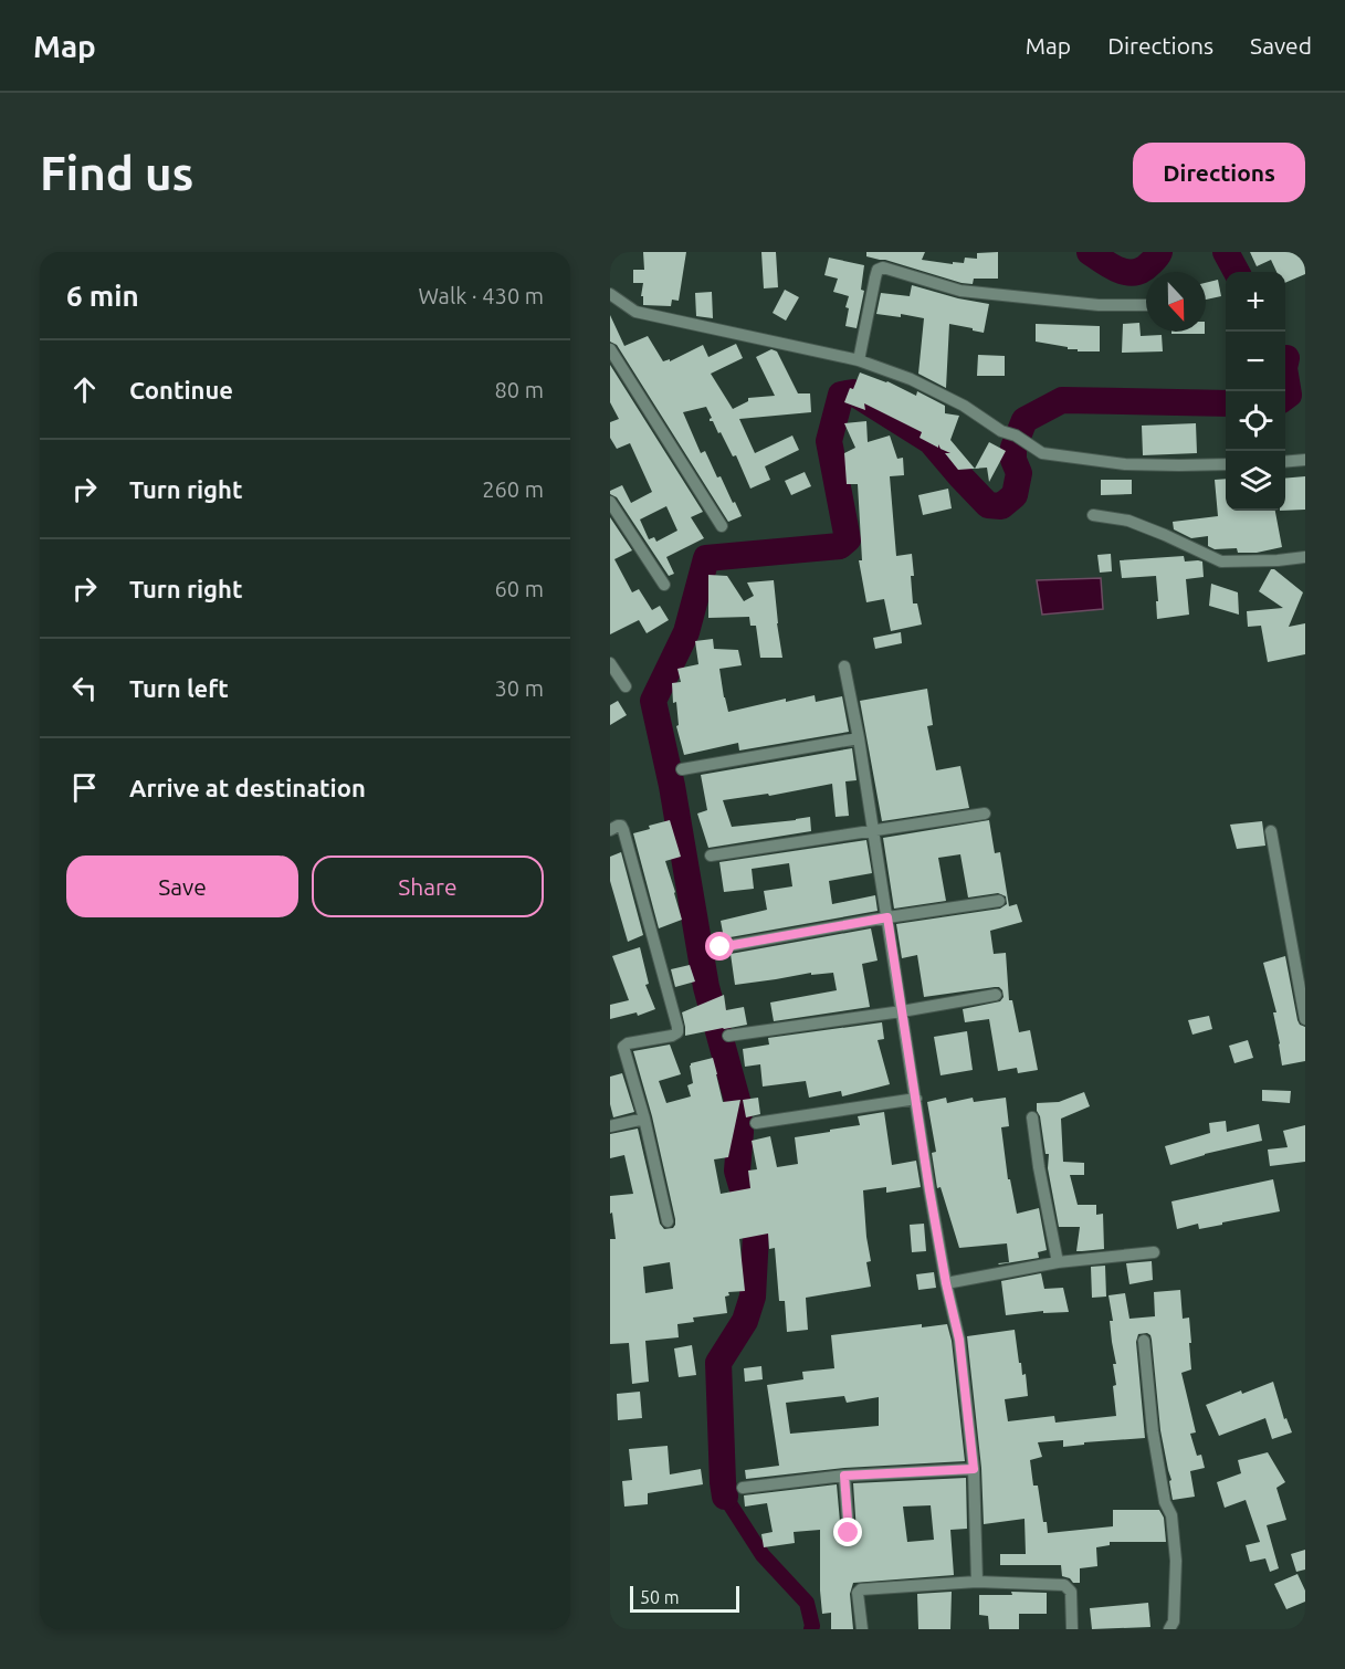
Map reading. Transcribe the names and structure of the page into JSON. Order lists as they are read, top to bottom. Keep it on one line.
{"scale_bar":"50 m","north":"bottom","page":{"header":"Map","nav":["Map","Directions","Saved"],"buttons":["Directions",["Save","Share"]],"title":"Find us","heading":["6 min","Walk · 430 m"],"map_buttons":["+","−"],"list":[["Continue","80 m"],["Turn right","260 m"],["Turn right","60 m"],["Turn left","30 m"],"Arrive at destination"],"scale":"50 m"}}
